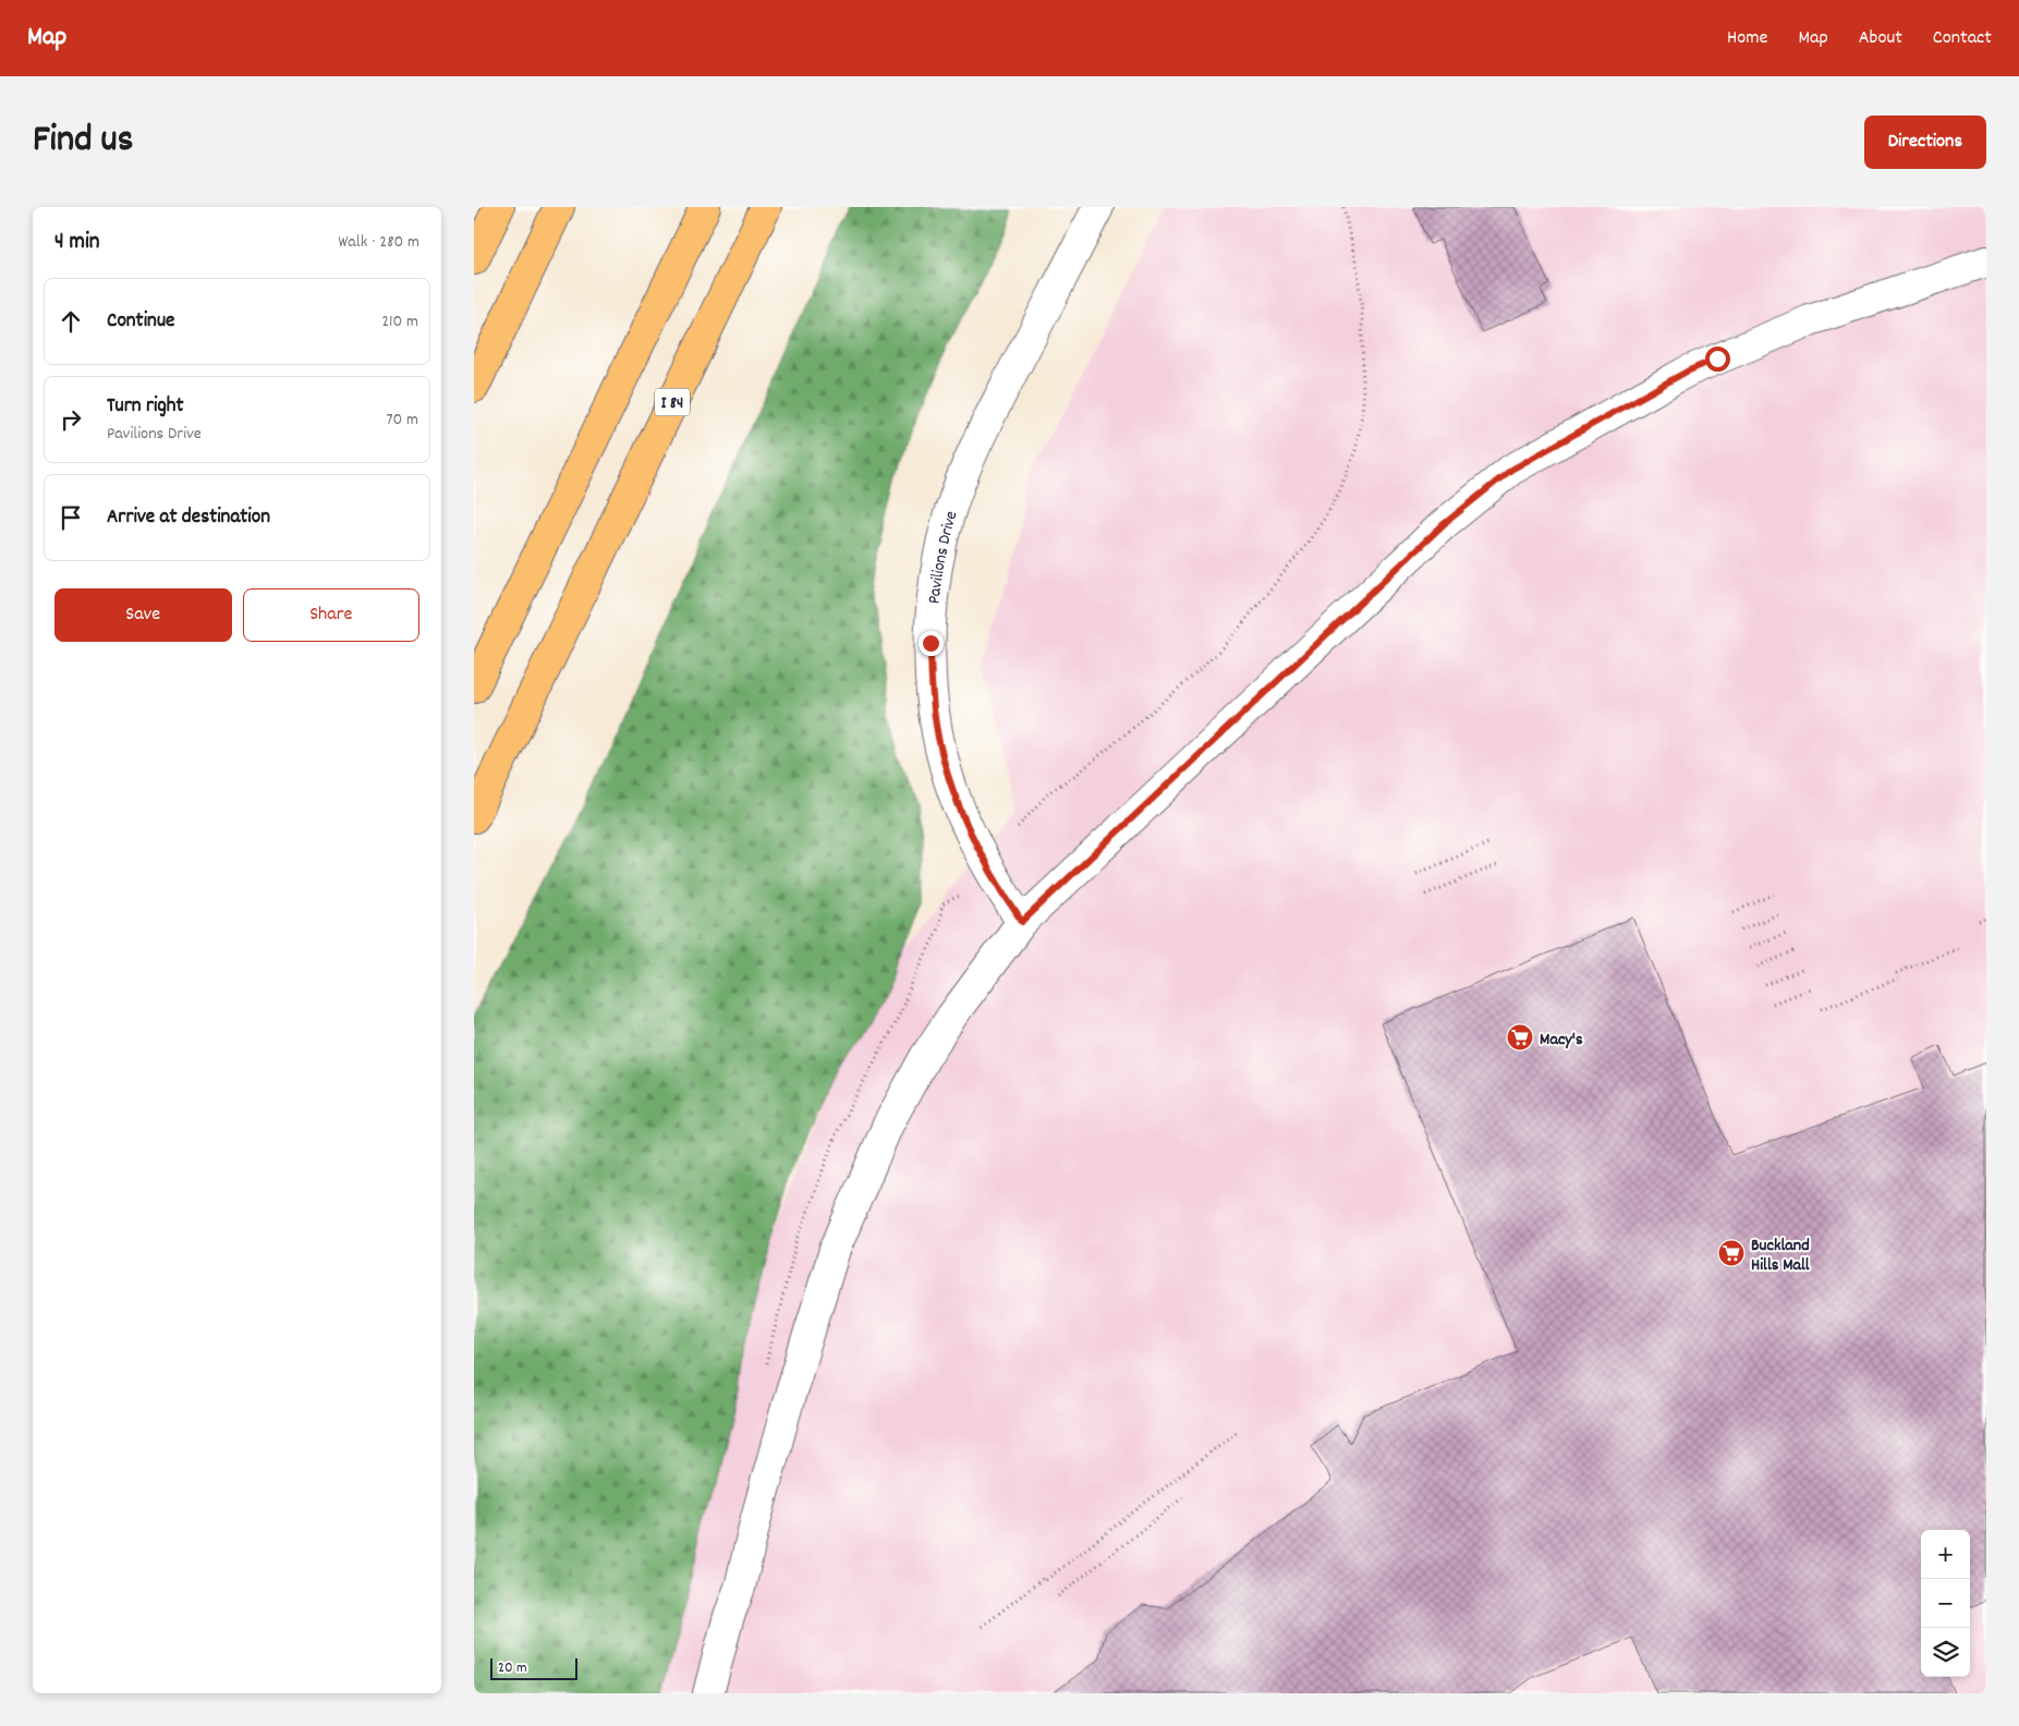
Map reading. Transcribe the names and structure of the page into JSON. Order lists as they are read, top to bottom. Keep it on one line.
{"streets":{"highway":["I 84"],"street":["Pavilions Drive"]},"places":{"supermarket":["Macy's","Buckland Hills Mall"]},"scale_bar":"20 m","page":{"header":"Map","nav":["Home","Map","About","Contact"],"title":"Find us","buttons":["Directions",["Save","Share"]],"heading":["4 min","Walk · 280 m"],"list":[["Continue","210 m"],["Turn right","Pavilions Drive","70 m"],"Arrive at destination"],"map_buttons":["+","−"],"scale":"20 m"}}
